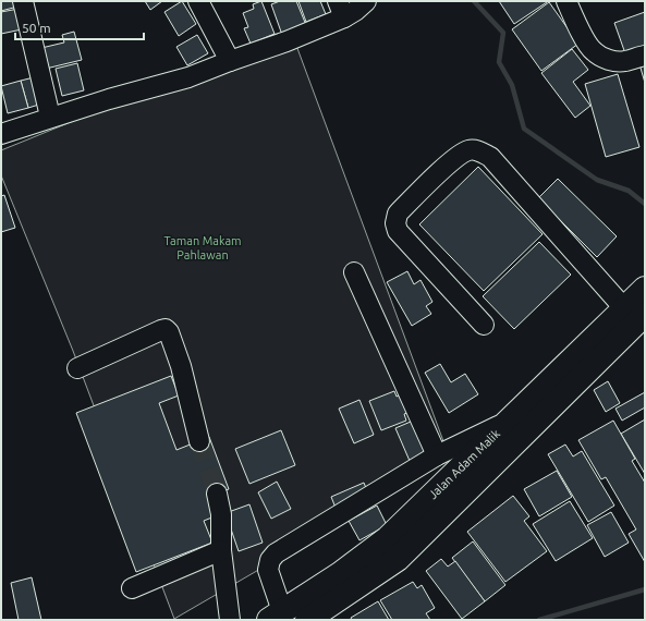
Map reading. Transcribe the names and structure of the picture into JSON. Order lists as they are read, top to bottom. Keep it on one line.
{"streets":{"main road":["Jalan Adam Malik"]},"parks":["Taman Makam Pahlawan"],"scale_bar":"50 m"}
